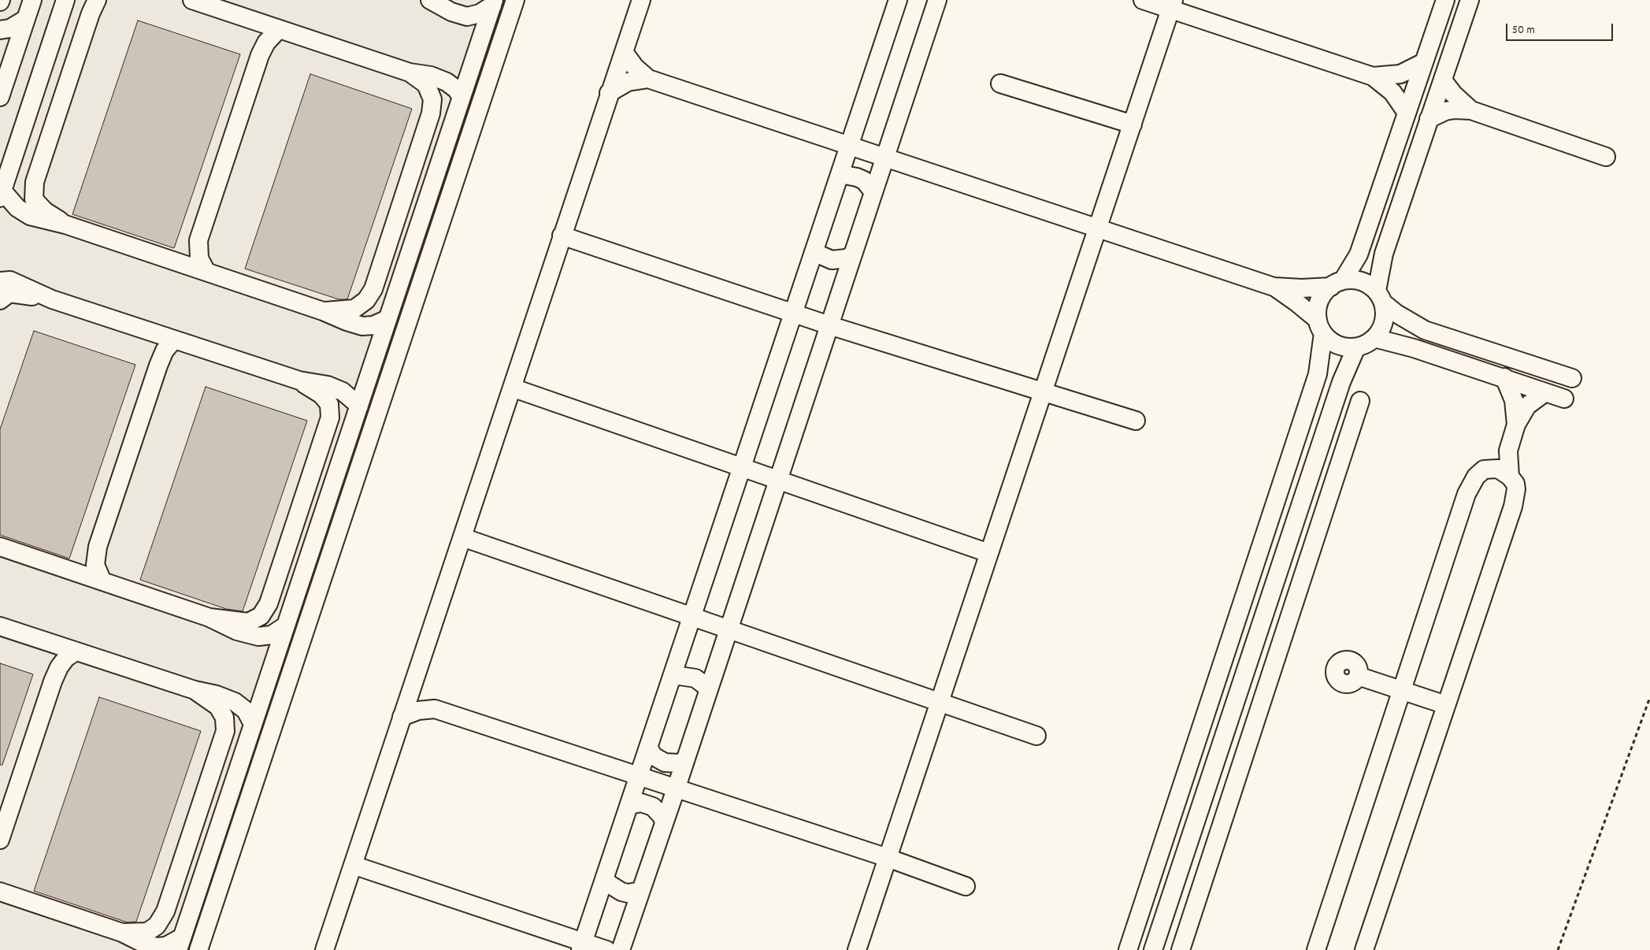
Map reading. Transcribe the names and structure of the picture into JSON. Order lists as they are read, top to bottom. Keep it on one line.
{"scale_bar":"50 m"}
